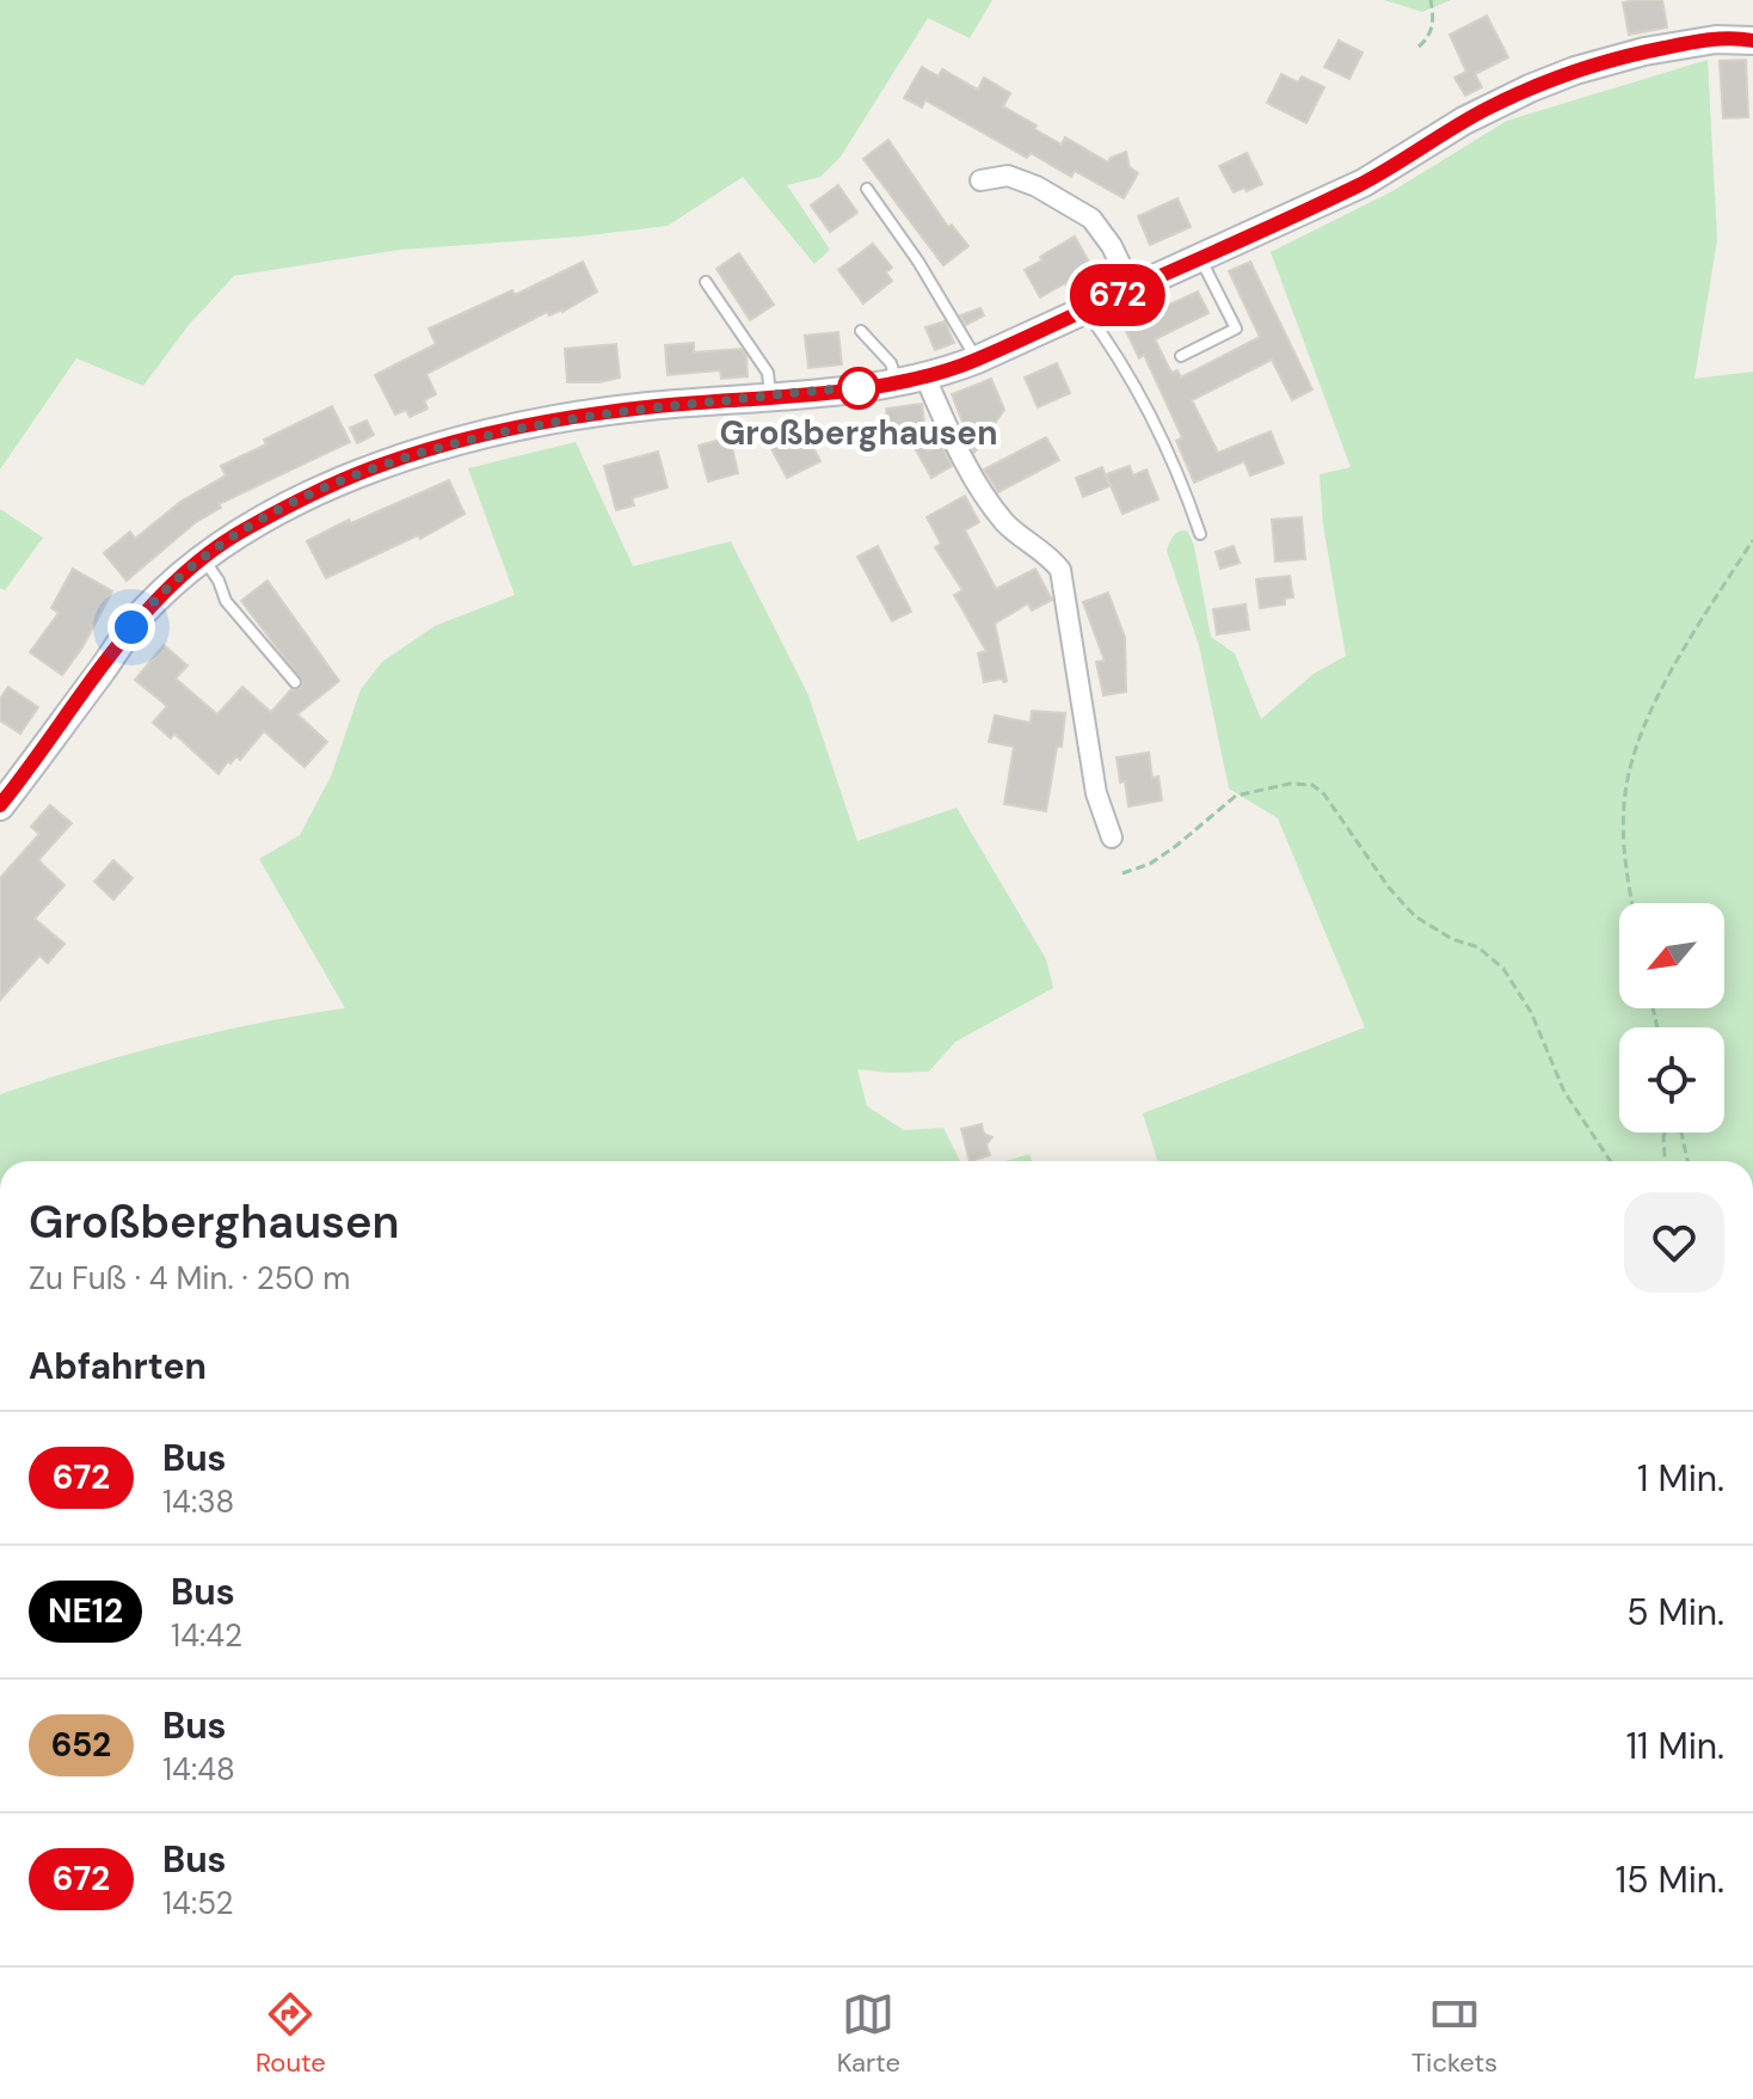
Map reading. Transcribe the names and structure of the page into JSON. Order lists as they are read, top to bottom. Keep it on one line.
{"places":["Großberghausen"],"lines":["bus line 672"],"north":"bottom left","page":{"on_map":"672","heading":[["Großberghausen","Zu Fuß · 4 Min. · 250 m"],"Abfahrten"],"list":[{"mark":"672","name":"Bus","note":"14:38","value":"1 Min."},{"mark":"NE12","name":"Bus","note":"14:42","value":"5 Min."},{"mark":"652","name":"Bus","note":"14:48","value":"11 Min."},{"mark":"672","name":"Bus","note":"14:52","value":"15 Min."}],"tabs":["Route","Karte","Tickets"]}}
